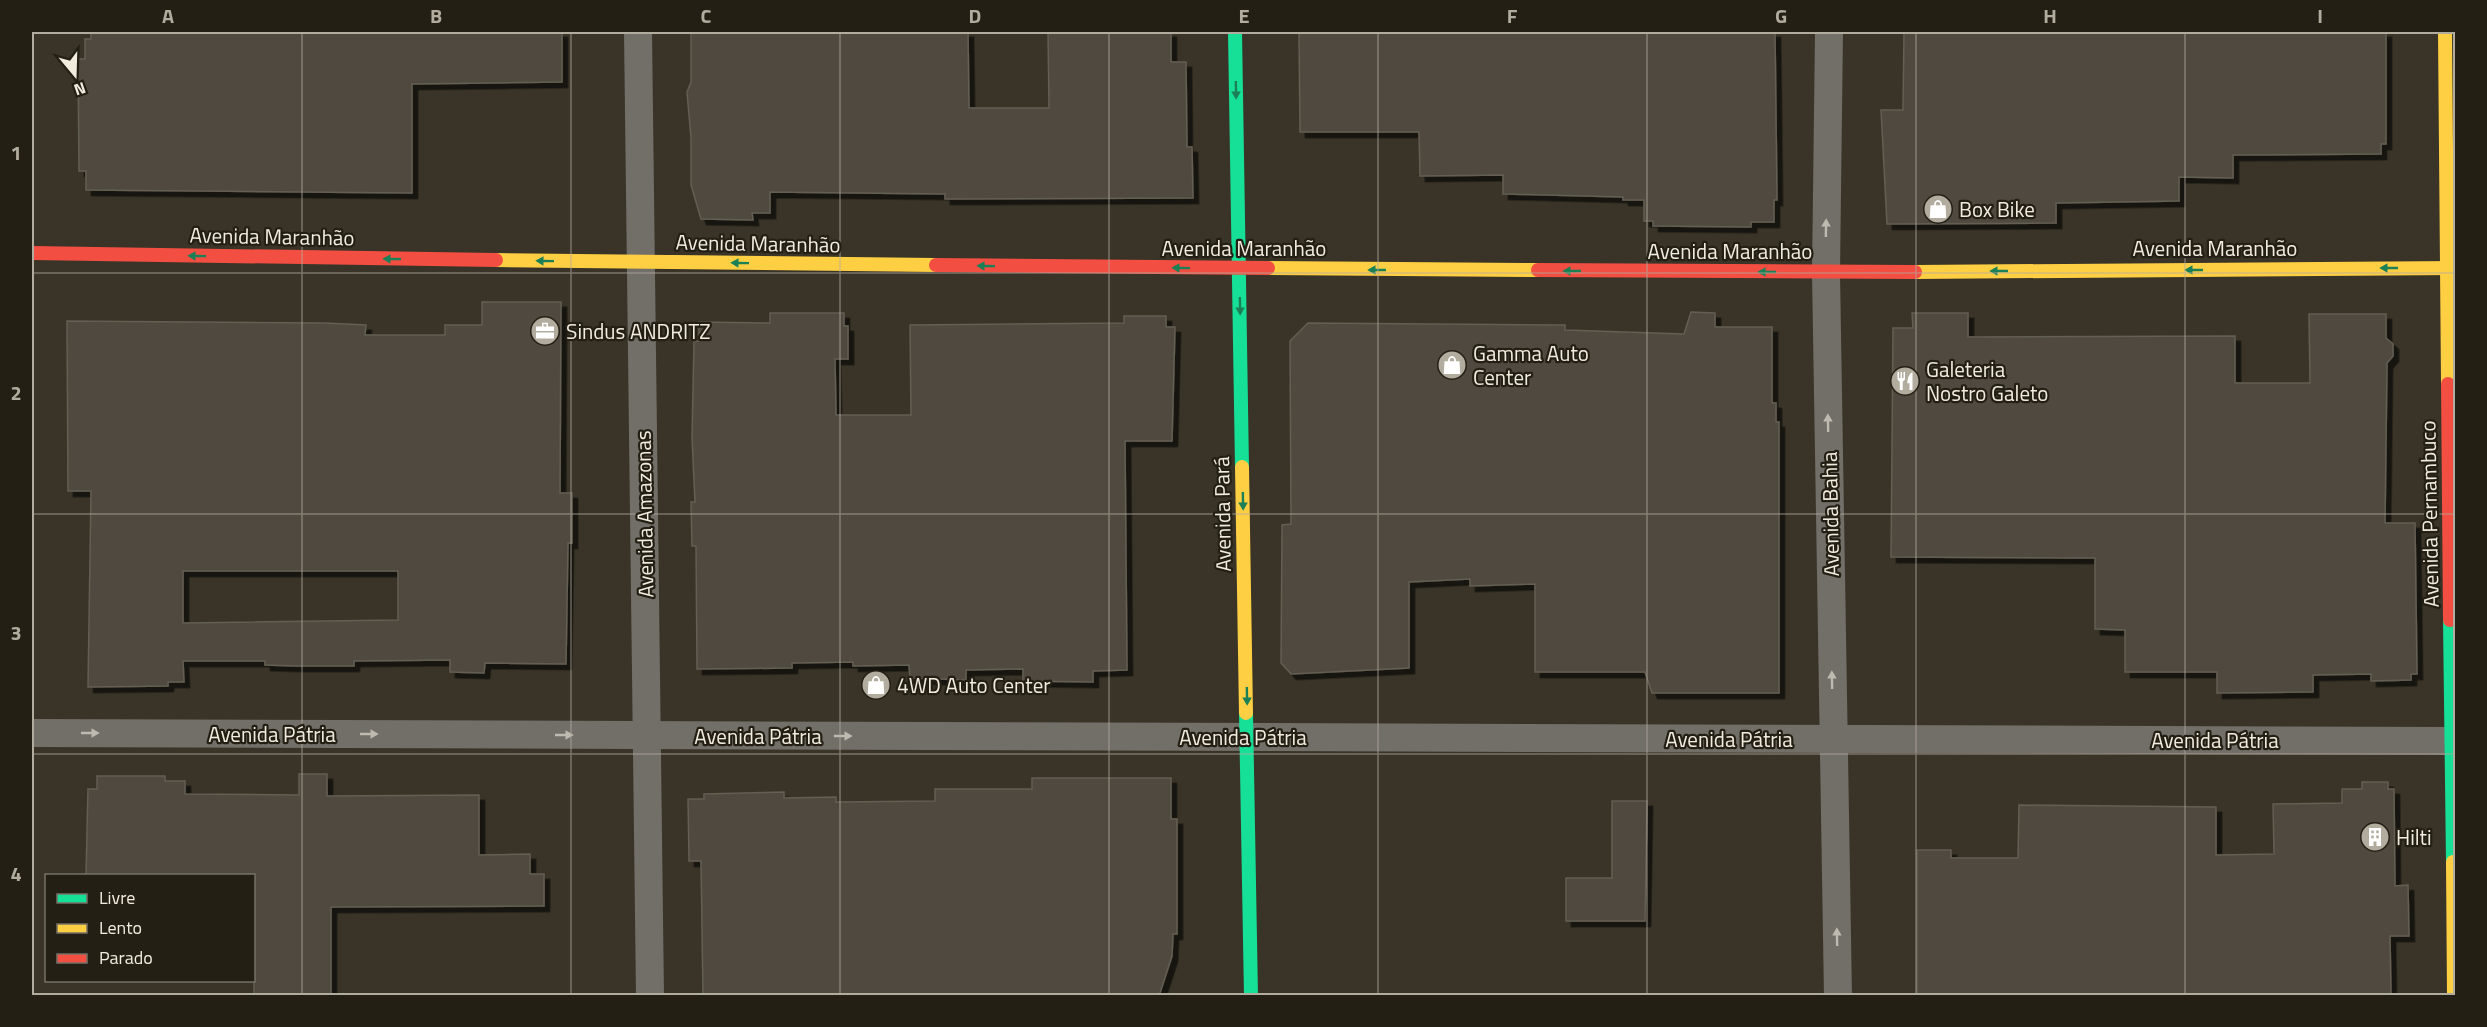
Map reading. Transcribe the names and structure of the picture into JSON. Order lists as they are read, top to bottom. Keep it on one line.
{"streets":{"street":["Avenida Maranhão","Avenida Amazonas","Avenida Pará","Avenida Bahia","Avenida Pernambuco","Avenida Pátria"]},"crossings":[["Avenida Maranhão","Avenida Amazonas"],["Avenida Maranhão","Avenida Pará"],["Avenida Maranhão","Avenida Bahia"],["Avenida Maranhão","Avenida Pernambuco"],["Avenida Amazonas","Avenida Pátria"],["Avenida Pará","Avenida Pátria"],["Avenida Bahia","Avenida Pátria"],["Avenida Pernambuco","Avenida Pátria"]],"one_way":["Avenida Maranhão","Avenida Pará","Avenida Bahia","Avenida Pátria"],"places":{"shop":["Box Bike","Gamma Auto Center","4WD Auto Center"],"office":["Sindus ANDRITZ"],"restaurant":["Galeteria Nostro Galeto"],"building":["Hilti"]},"legend":["Livre","Lento","Parado"],"north":"bottom","grid":{"columns":["A","B","C","D","E","F","G","H","I"],"rows":["1","2","3","4"]}}
